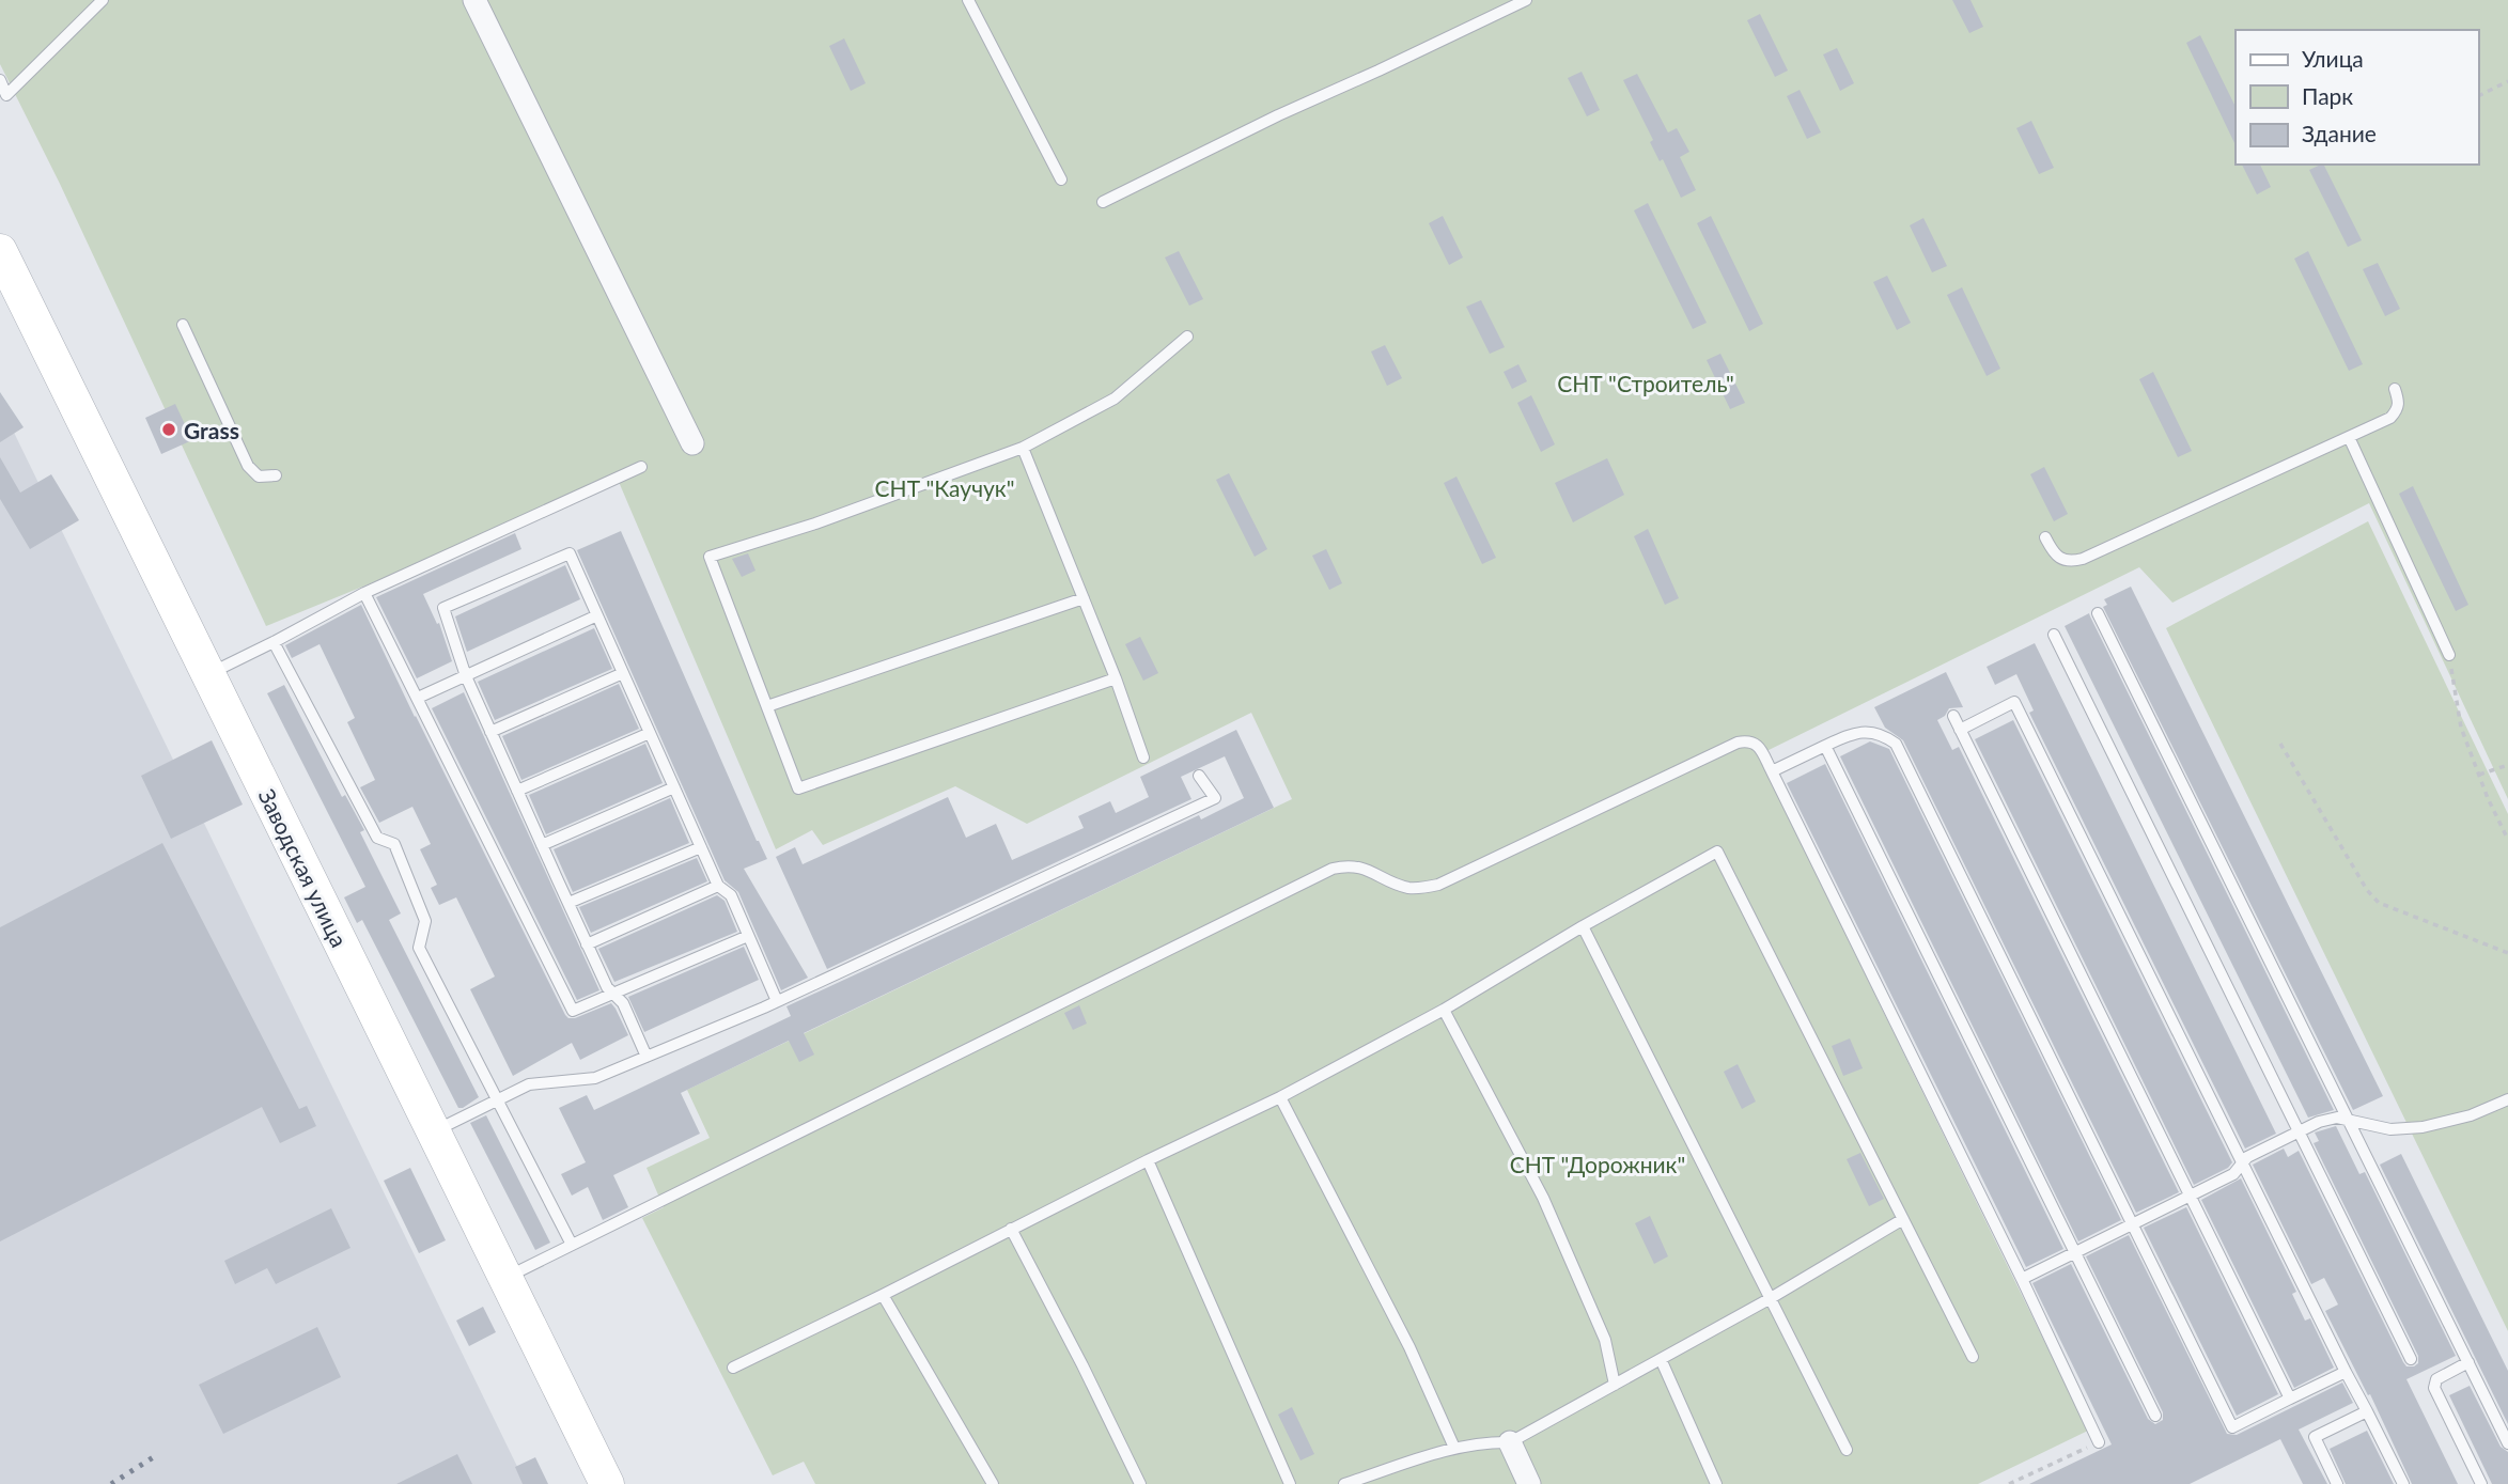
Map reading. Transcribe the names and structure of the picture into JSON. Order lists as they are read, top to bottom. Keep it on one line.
{"streets":{"main road":["Заводская улица"]},"parks":["СНТ \"Строитель\"","СНТ \"Каучук\"","СНТ \"Дорожник\""],"places":["Grass"],"legend":["Улица","Парк","Здание"]}
